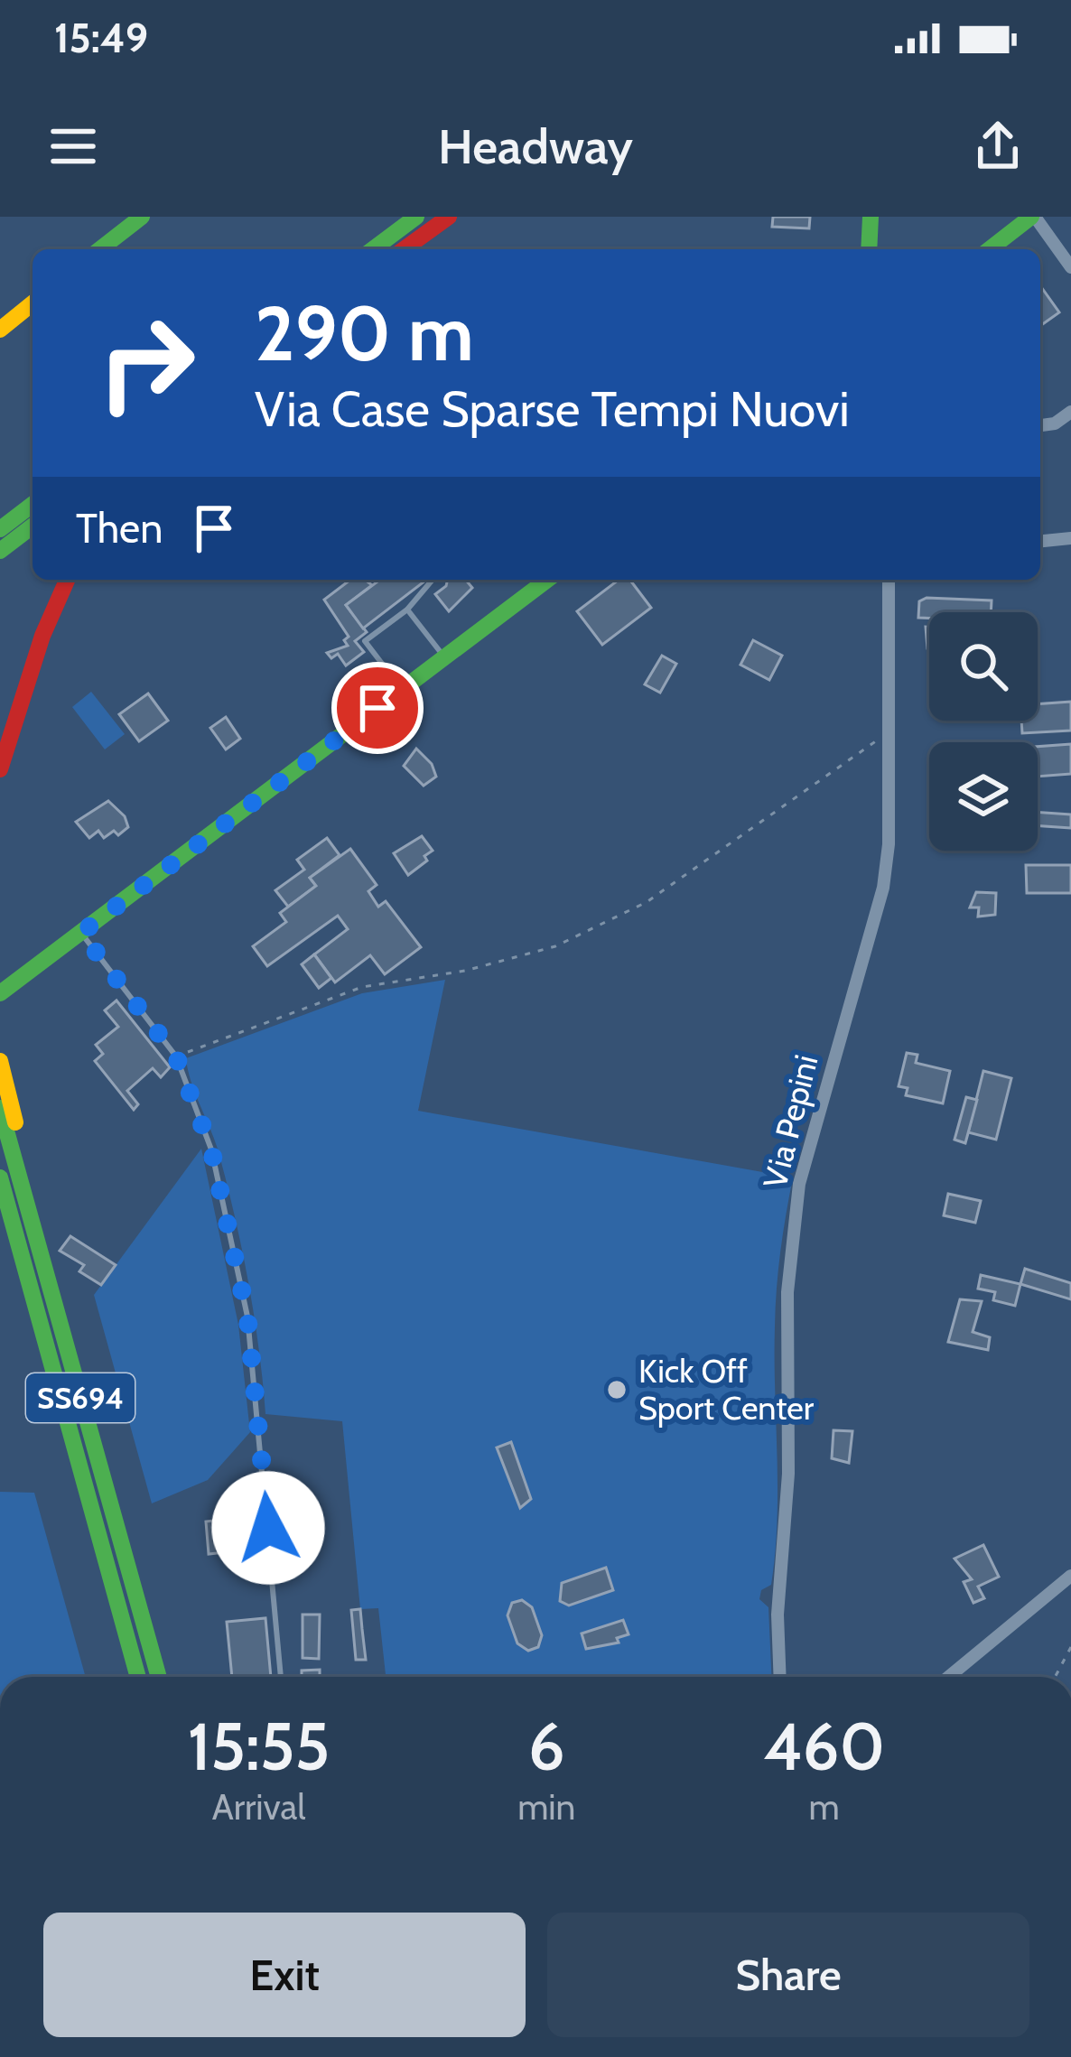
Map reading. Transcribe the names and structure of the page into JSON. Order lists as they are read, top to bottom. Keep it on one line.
{"streets":{"main road":["SS694"],"street":["Via Pepini"]},"places":["Kick Off Sport Center"],"page":{"status":"15:49","header":"Headway","turn":["290 m","Via Case Sparse Tempi Nuovi"],"then":"Then","eta":["15:55","Arrival","6","min","460","m"],"buttons":["Exit","Share"]}}
